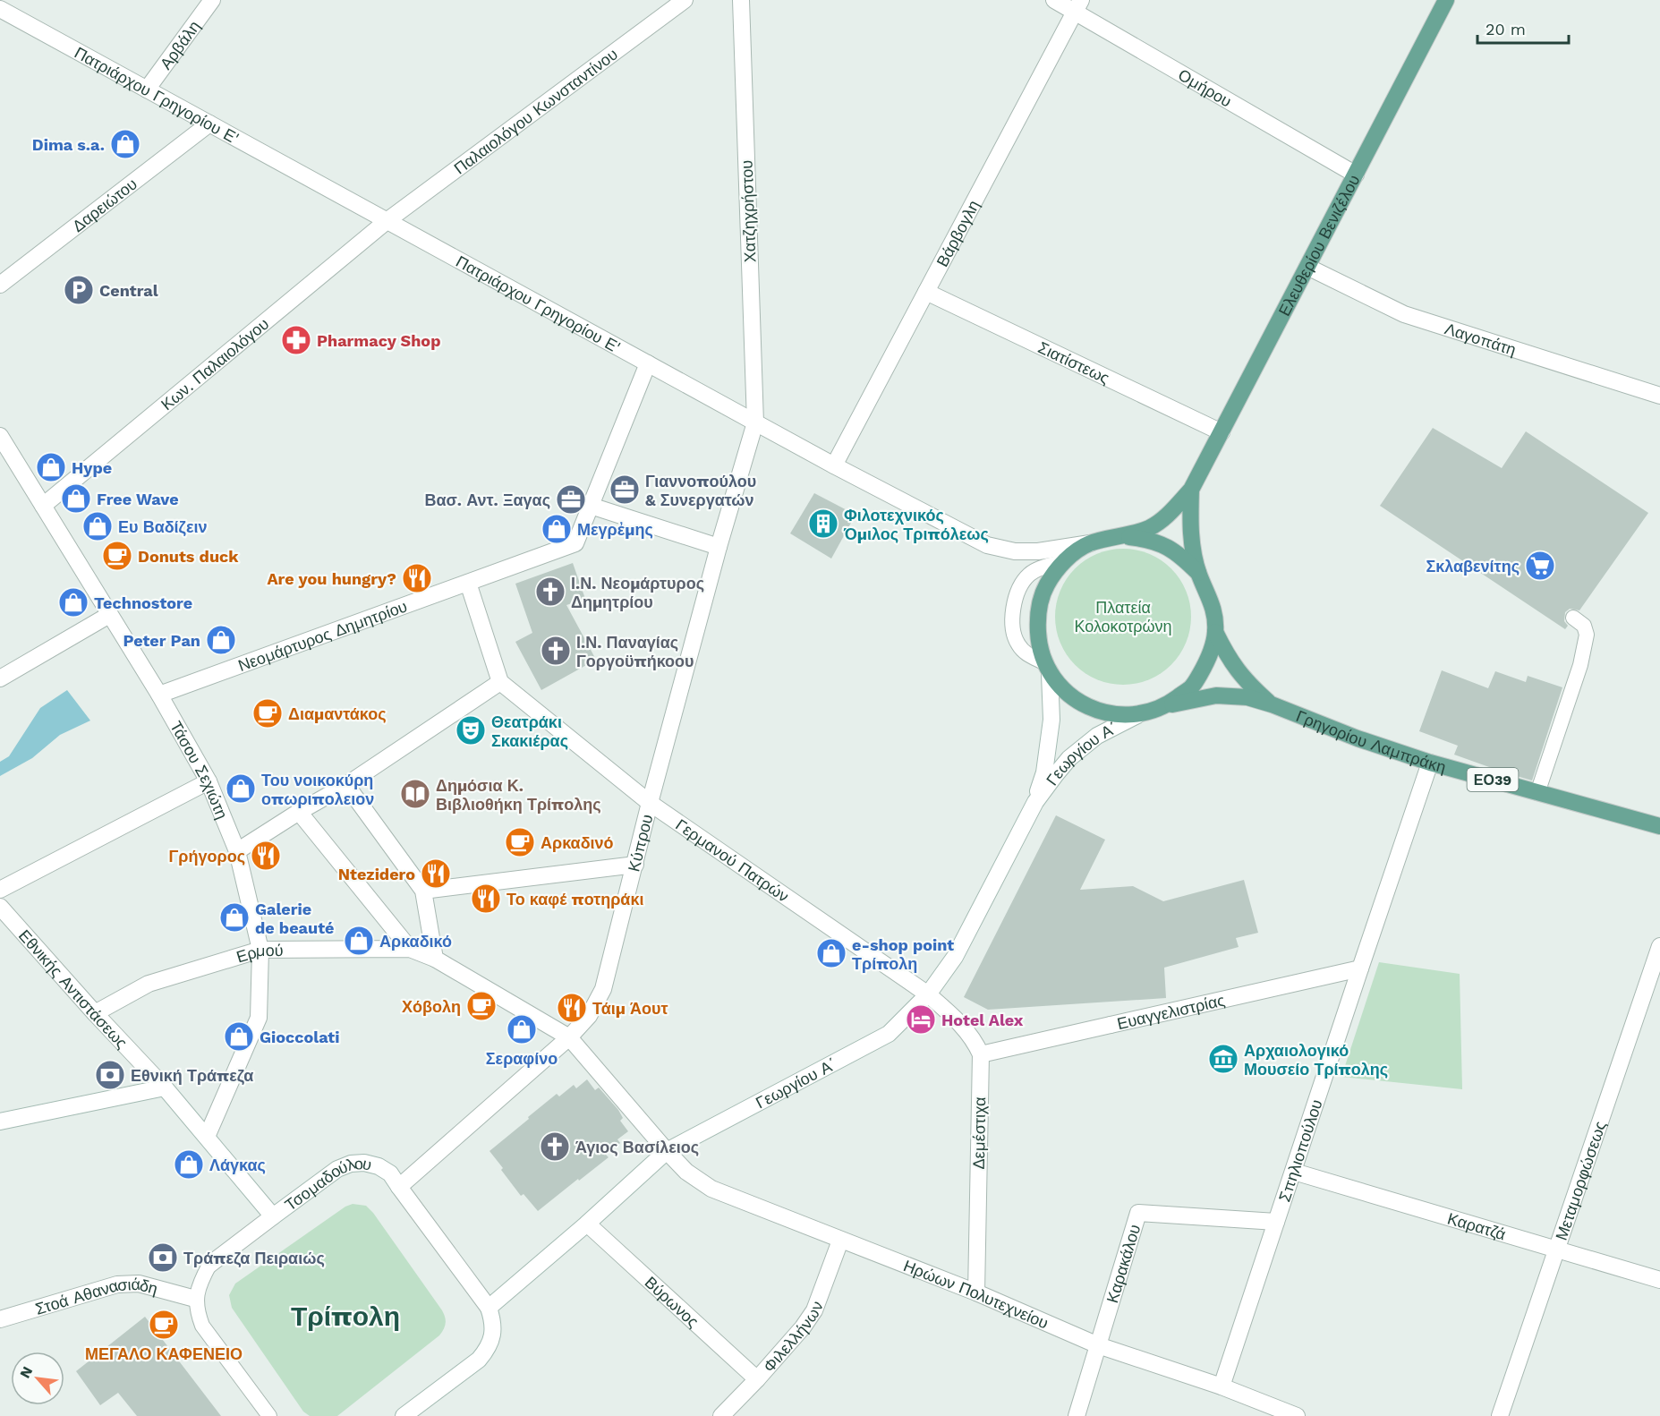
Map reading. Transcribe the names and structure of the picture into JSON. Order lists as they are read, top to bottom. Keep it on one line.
{"streets":{"main road":["Ελευθερίου Βενιζέλου","Γρηγορίου Λαμπράκη","ΕΟ39"],"street":["Αρβάλη","Ομήρου","Πατριάρχου Γρηγορίου Ε'","Παλαιολόγου Κωνσταντίνου","Δαρειώτου","Χατζηχρήστου","Βάρβογλη","Λαγοπάτη","Σιατίστεως","Κων. Παλαιολόγου","Νεομάρτυρος Δημητρίου","Γεωργίου Α΄","Τάσου Σεχιώτη","Κύπρου","Γερμανού Πατρών","Ερμού","Εθνικής Αντιστάσεως","Ευαγγελιστρίας","Δεμέστιχα","Σπηλιοπούλου","Μεταμορφώσεως","Τσομαδούλου","Καρατζά","Καρακάλου","Ηρώων Πολυτεχνείου","Στοά Αθανασιάδη","Βύρωνος","Φιλελλήνων"]},"crossings":[["Αρβάλη","Πατριάρχου Γρηγορίου Ε'"],["Ομήρου","Βάρβογλη"],["Ομήρου","Ελευθερίου Βενιζέλου"],["Πατριάρχου Γρηγορίου Ε'","Παλαιολόγου Κωνσταντίνου"],["Πατριάρχου Γρηγορίου Ε'","Δαρειώτου"],["Πατριάρχου Γρηγορίου Ε'","Χατζηχρήστου"],["Πατριάρχου Γρηγορίου Ε'","Βάρβογλη"],["Πατριάρχου Γρηγορίου Ε'","Κων. Παλαιολόγου"],["Πατριάρχου Γρηγορίου Ε'","Νεομάρτυρος Δημητρίου"],["Πατριάρχου Γρηγορίου Ε'","Γρηγορίου Λαμπράκη"],["Πατριάρχου Γρηγορίου Ε'","Γεωργίου Α΄"],["Πατριάρχου Γρηγορίου Ε'","Κύπρου"],["Παλαιολόγου Κωνσταντίνου","Κων. Παλαιολόγου"],["Χατζηχρήστου","Κύπρου"],["Βάρβογλη","Σιατίστεως"],["Ελευθερίου Βενιζέλου","Λαγοπάτη"],["Ελευθερίου Βενιζέλου","Σιατίστεως"],["Κων. Παλαιολόγου","Τάσου Σεχιώτη"],["Νεομάρτυρος Δημητρίου","Τάσου Σεχιώτη"],["Γρηγορίου Λαμπράκη","Γεωργίου Α΄"],["Γρηγορίου Λαμπράκη","Σπηλιοπούλου"],["Γεωργίου Α΄","Γερμανού Πατρών"],["Γεωργίου Α΄","Τσομαδούλου"],["Γεωργίου Α΄","Ηρώων Πολυτεχνείου"],["Γεωργίου Α΄","Βύρωνος"],["Τάσου Σεχιώτη","Ερμού"],["Τάσου Σεχιώτη","Εθνικής Αντιστάσεως"],["Κύπρου","Γερμανού Πατρών"],["Κύπρου","Ερμού"],["Κύπρου","Τσομαδούλου"],["Ερμού","Εθνικής Αντιστάσεως"],["Εθνικής Αντιστάσεως","Τσομαδούλου"],["Ευαγγελιστρίας","Δεμέστιχα"],["Ευαγγελιστρίας","Σπηλιοπούλου"],["Δεμέστιχα","Ηρώων Πολυτεχνείου"],["Σπηλιοπούλου","Καρατζά"],["Σπηλιοπούλου","Καρακάλου"],["Σπηλιοπούλου","Ηρώων Πολυτεχνείου"],["Μεταμορφώσεως","Καρατζά"],["Τσομαδούλου","Στοά Αθανασιάδη"],["Καρακάλου","Ηρώων Πολυτεχνείου"],["Ηρώων Πολυτεχνείου","Φιλελλήνων"],["Βύρωνος","Φιλελλήνων"]],"districts":["Τρίπολη"],"parks":["Πλατεία Κολοκοτρώνη"],"places":{"shop":["Dima s.a.","Hype","Free Wave","Ευ Βαδίζειν","Μεγρἐμης","Technostore","Peter Pan","Του νοικοκύρη οπωριπολειον","Galerie de beauté","Αρκαδικό","e-shop point Τρίπολη","Σεραφίνο","Gioccolati","Λάγκας"],"parking":["Central"],"pharmacy":["Pharmacy Shop"],"office":["Γιαννοπούλου & Συνεργατών","Βασ. Αντ. Ξαγας"],"building":["Φιλοτεχνικός Όμιλος Τριπόλεως"],"cafe":["Donuts duck","Διαμαντάκος","Αρκαδινό","Χόβολη","ΜΕΓΑΛΟ ΚΑΦΕΝΕΙΟ"],"supermarket":["Σκλαβενίτης"],"restaurant":["Are you hungry?","Γρήγορος","Ntezidero","Το καφέ ποτηράκι","Τάιμ Άουτ"],"church":["Ι.Ν. Νεομάρτυρος Δημητρίου","Ι.Ν. Παναγίας Γοργοϋπήκοου","Άγιος Βασίλειος"],"theatre":["Θεατράκι Σκακιέρας"],"library":["Δημόσια Κ. Βιβλιοθήκη Τρίπολης"],"hotel":["Hotel Alex"],"museum":["Αρχαιολογικό Μουσείο Τρίπολης"],"bank":["Εθνική Τράπεζα","Τράπεζα Πειραιώς"]},"scale_bar":"20 m","north":"top left"}
